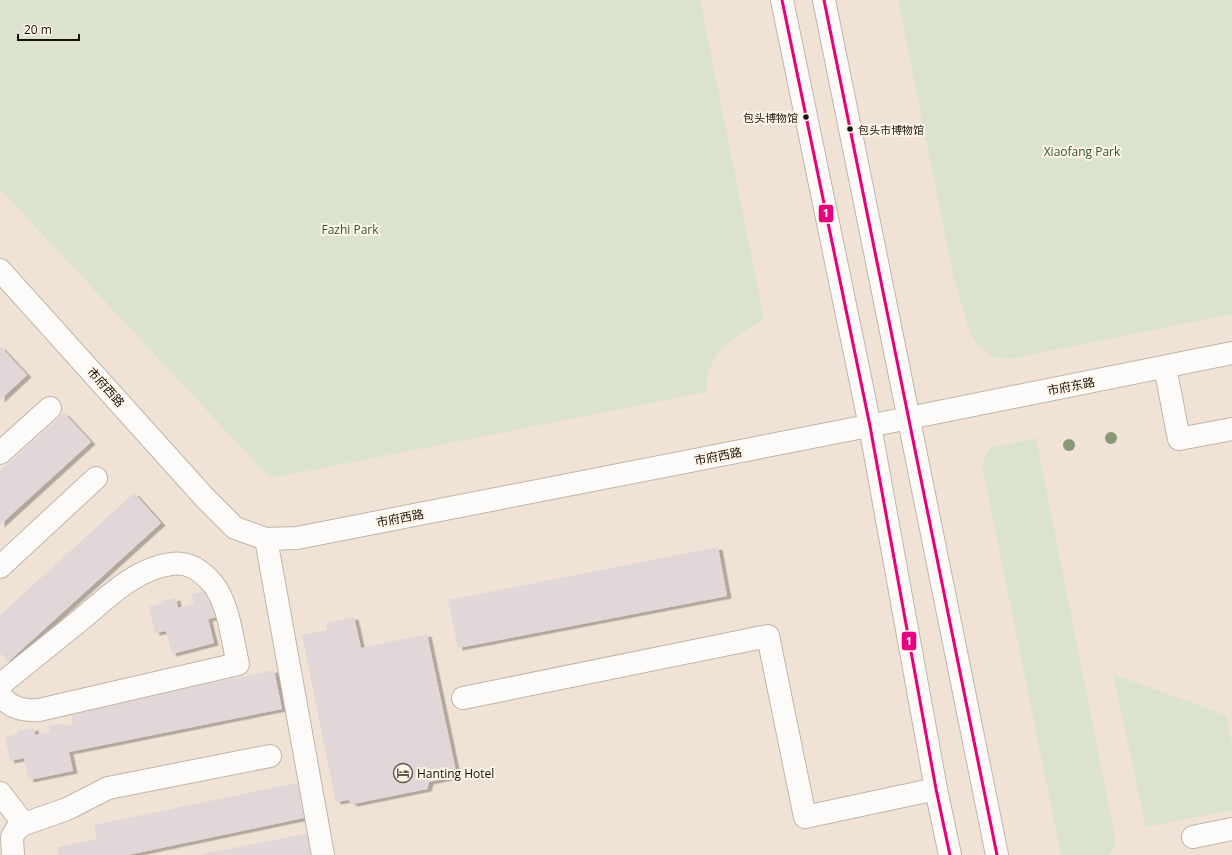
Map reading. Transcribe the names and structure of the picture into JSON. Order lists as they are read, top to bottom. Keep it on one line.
{"streets":{"street":["市府东路","市府西路"]},"crossings":[["市府东路","市府西路"]],"parks":["Xiaofang Park","Fazhi Park"],"places":{"other":["包头博物馆","包头市博物馆"],"hotel":["Hanting Hotel"]},"lines":["transit line 1"],"scale_bar":"20 m"}
